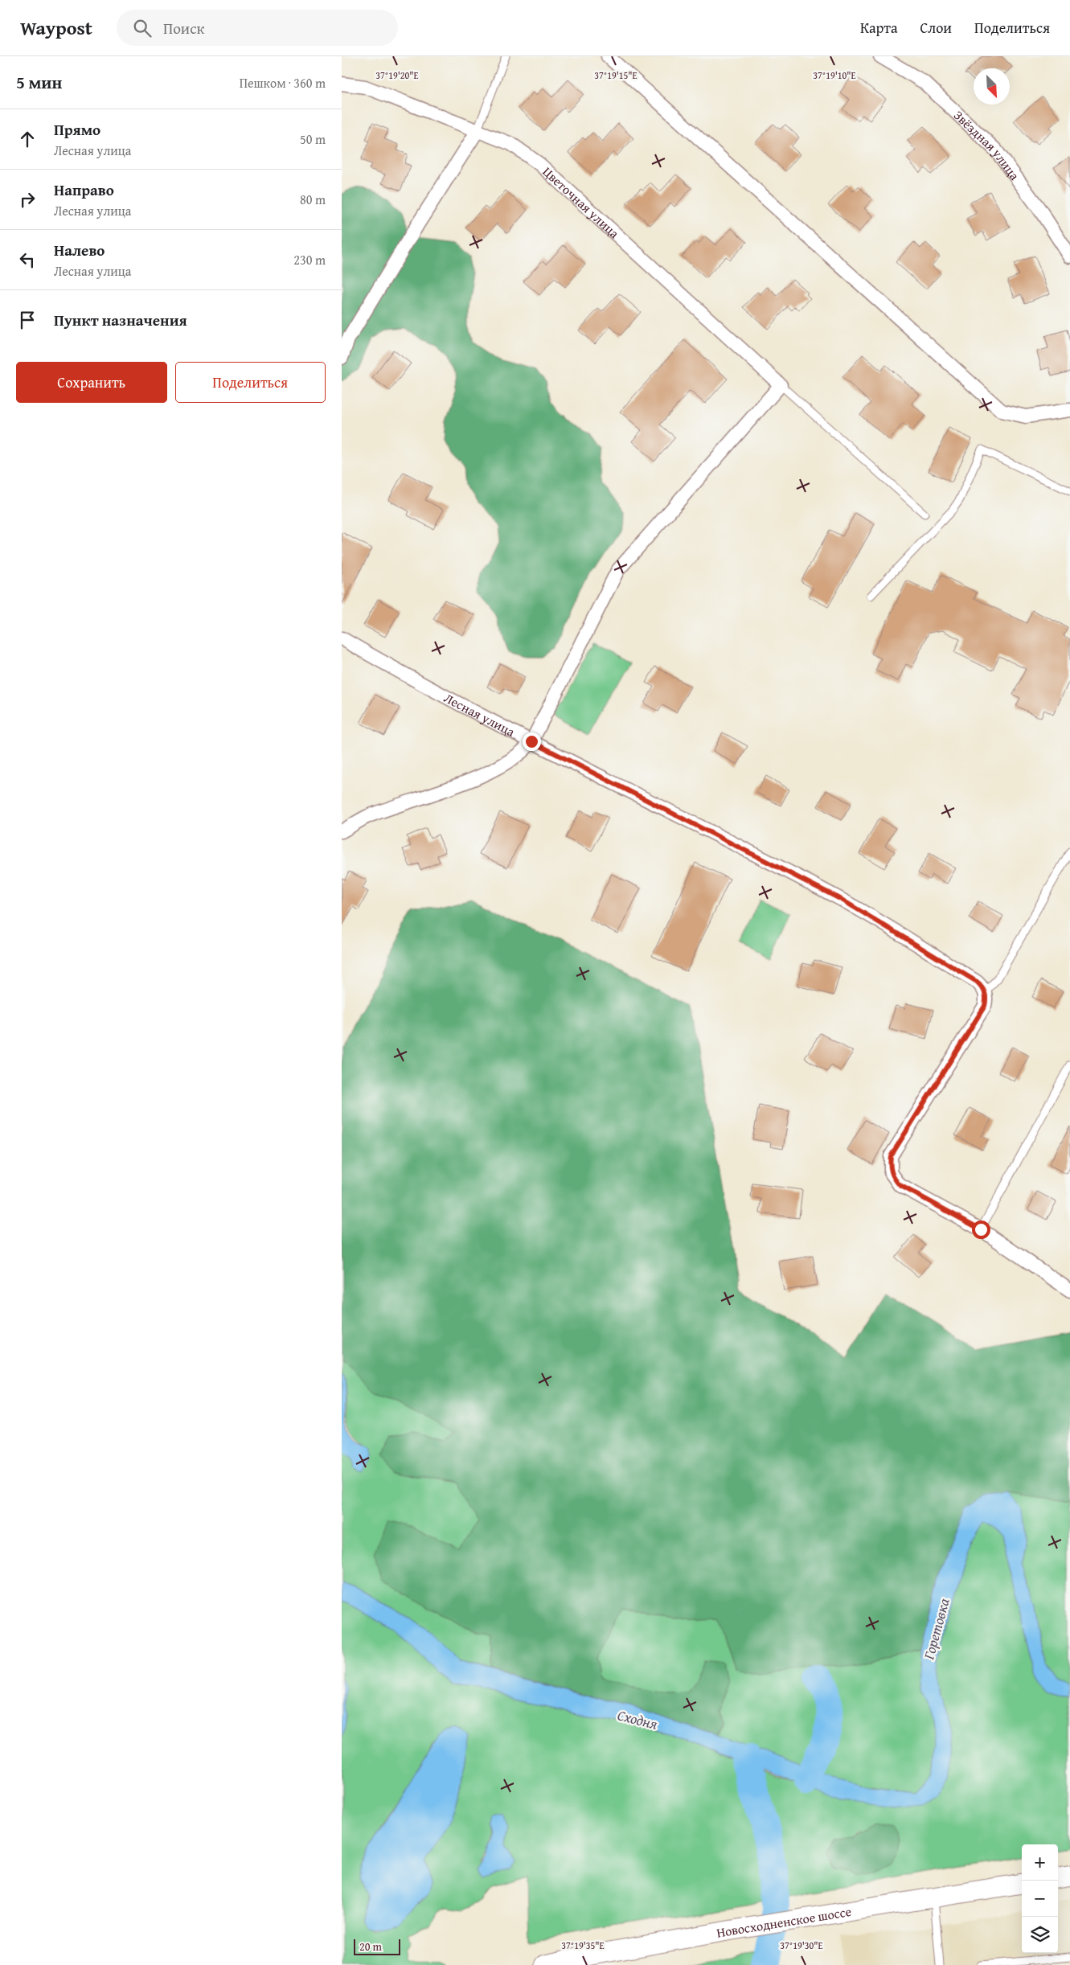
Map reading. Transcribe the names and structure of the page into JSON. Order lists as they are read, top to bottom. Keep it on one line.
{"streets":{"main road":["Новосходненское шоссе"],"street":["Звёздная улица","Цветочная улица","Лесная улица"]},"water":["Горетовка","Сходня"],"scale_bar":"20 m","north":"bottom right","page":{"header":"Waypost","search":"Поиск","nav":["Карта","Слои","Поделиться"],"heading":["5 мин","Пешком · 360 m"],"list":[["Прямо","Лесная улица","50 m"],["Направо","Лесная улица","80 m"],["Налево","Лесная улица","230 m"],"Пункт назначения"],"buttons":["Сохранить","Поделиться"],"map_buttons":["+","−"],"scale":"20 m"},"coordinates":["37°19'20\"E","37°19'15\"E","37°19'10\"E","37°19'35\"E","37°19'30\"E"]}
